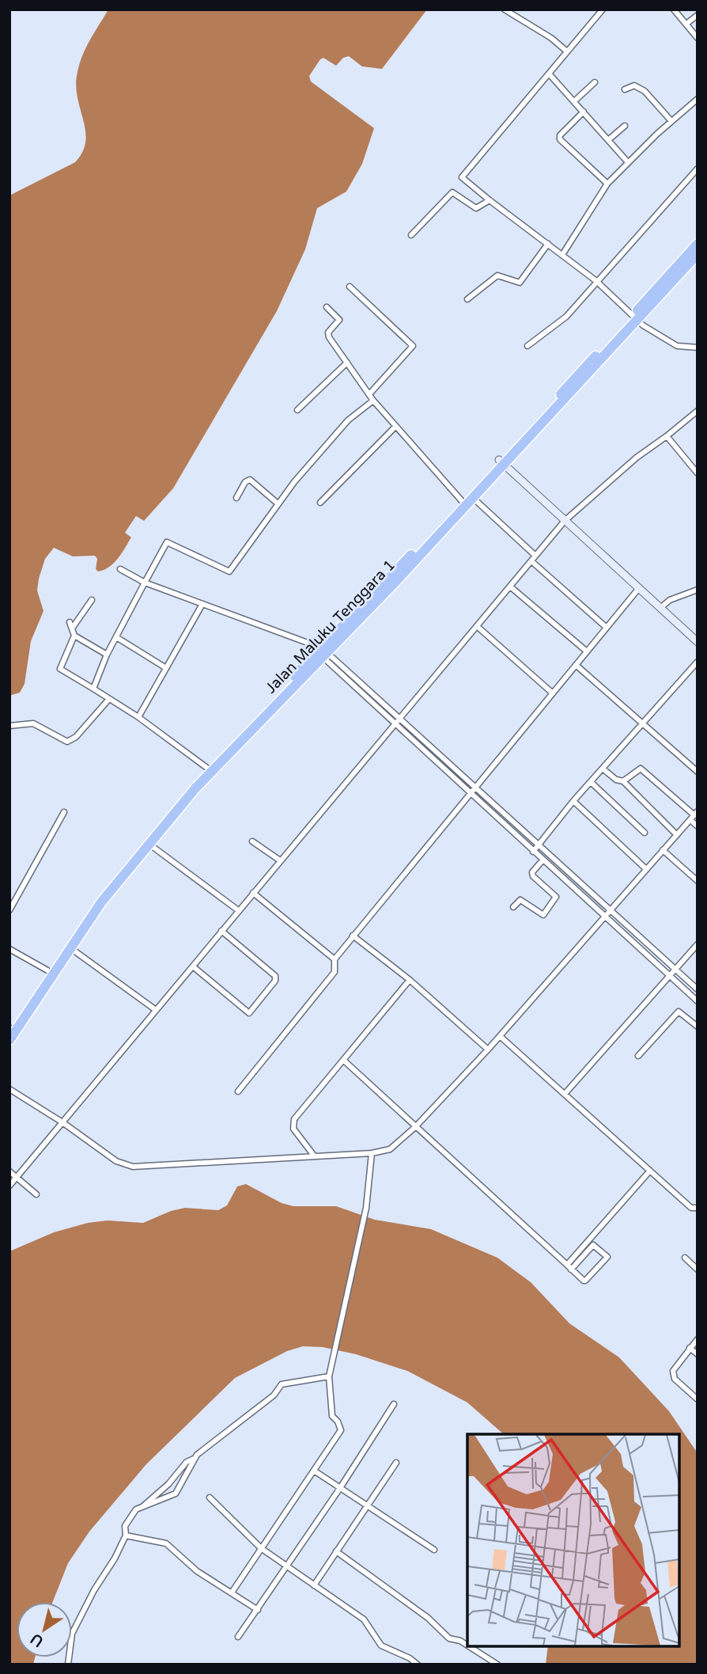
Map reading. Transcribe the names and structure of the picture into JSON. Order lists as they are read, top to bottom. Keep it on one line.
{"streets":{"highway":["Jalan Maluku Tenggara 1"]},"north":"bottom left"}
